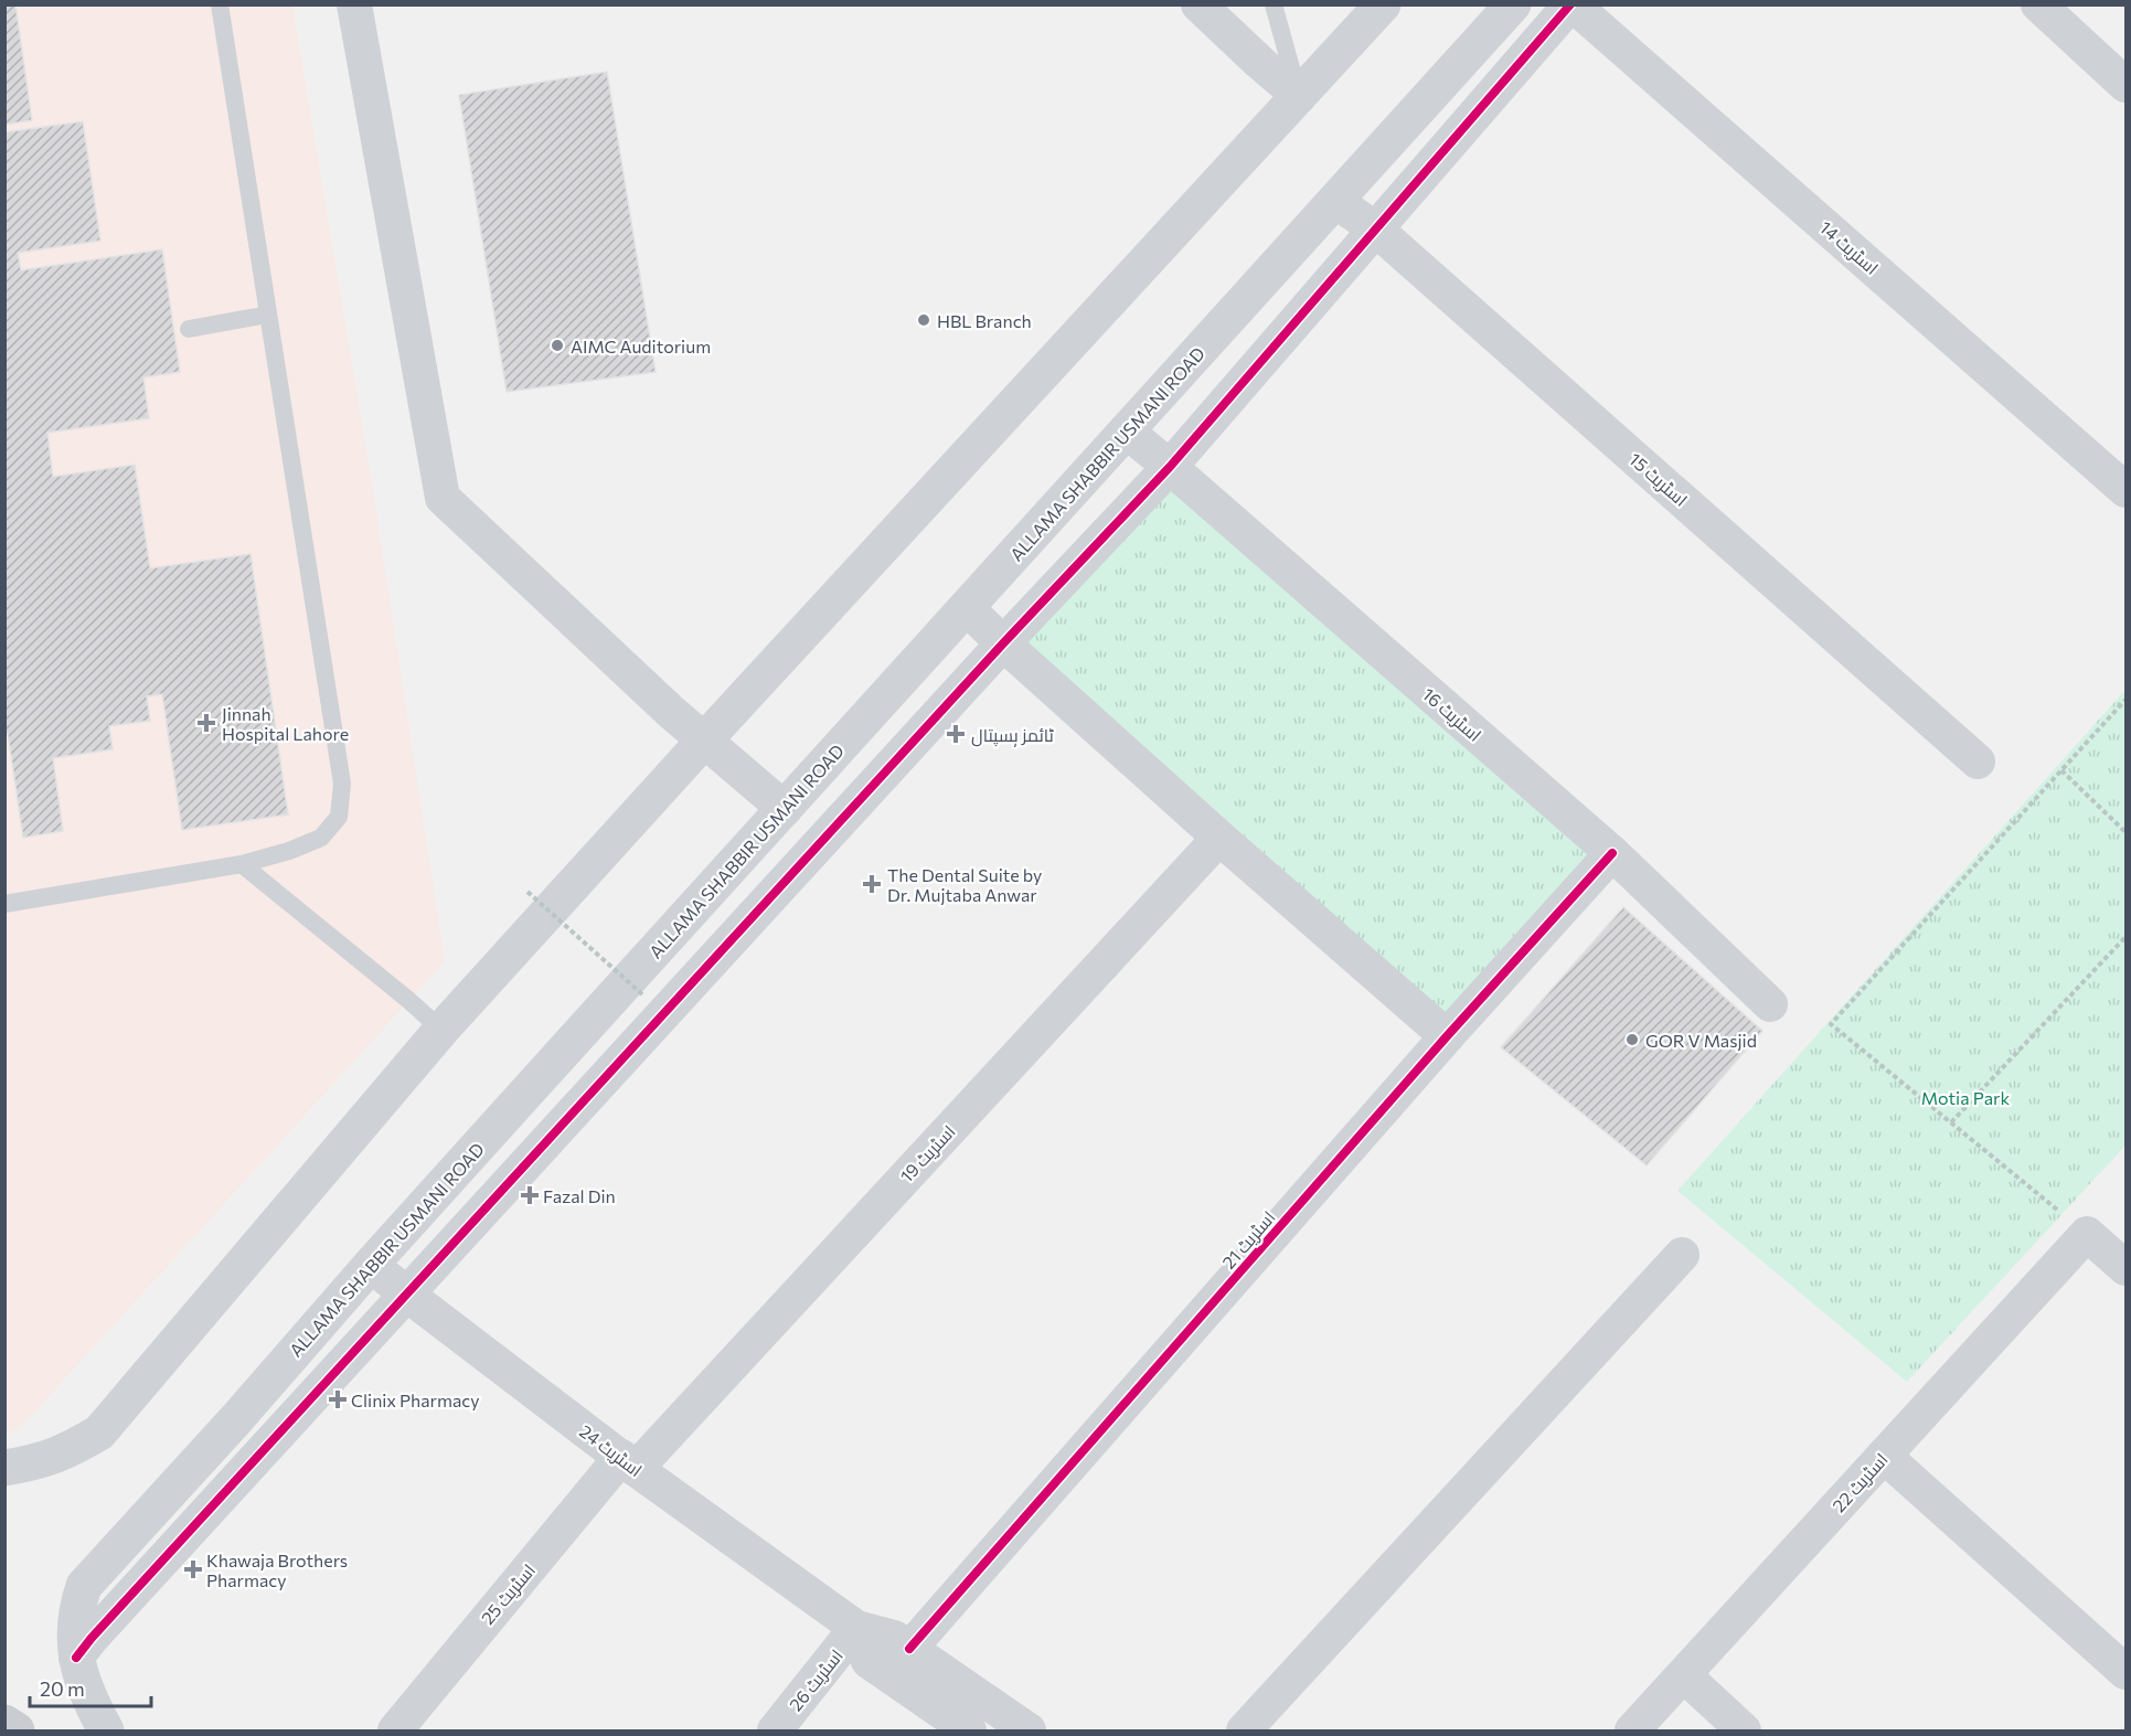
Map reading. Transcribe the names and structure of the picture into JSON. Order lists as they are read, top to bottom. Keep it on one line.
{"streets":{"main road":["ALLAMA SHABBIR USMANI ROAD"],"street":["اسٹریٹ 14","اسٹریٹ 15","اسٹریٹ 16","اسٹریٹ 19","اسٹریٹ 21","اسٹریٹ 24","اسٹریٹ 22","اسٹریٹ 25","اسٹریٹ 26"]},"crossings":[["ALLAMA SHABBIR USMANI ROAD","اسٹریٹ 15"],["ALLAMA SHABBIR USMANI ROAD","اسٹریٹ 16"],["ALLAMA SHABBIR USMANI ROAD","اسٹریٹ 24"],["اسٹریٹ 16","اسٹریٹ 21"],["اسٹریٹ 19","اسٹریٹ 24"],["اسٹریٹ 19","اسٹریٹ 25"],["اسٹریٹ 21","اسٹریٹ 24"],["اسٹریٹ 24","اسٹریٹ 25"],["اسٹریٹ 24","اسٹریٹ 26"]],"parks":["Motia Park"],"places":{"other":["HBL Branch","AIMC Auditorium","GOR V Masjid"],"health":["Jinnah Hospital Lahore","ٹائمز ہسپتال","The Dental Suite by Dr. Mujtaba Anwar","Fazal Din","Clinix Pharmacy","Khawaja Brothers Pharmacy"]},"scale_bar":"20 m"}
